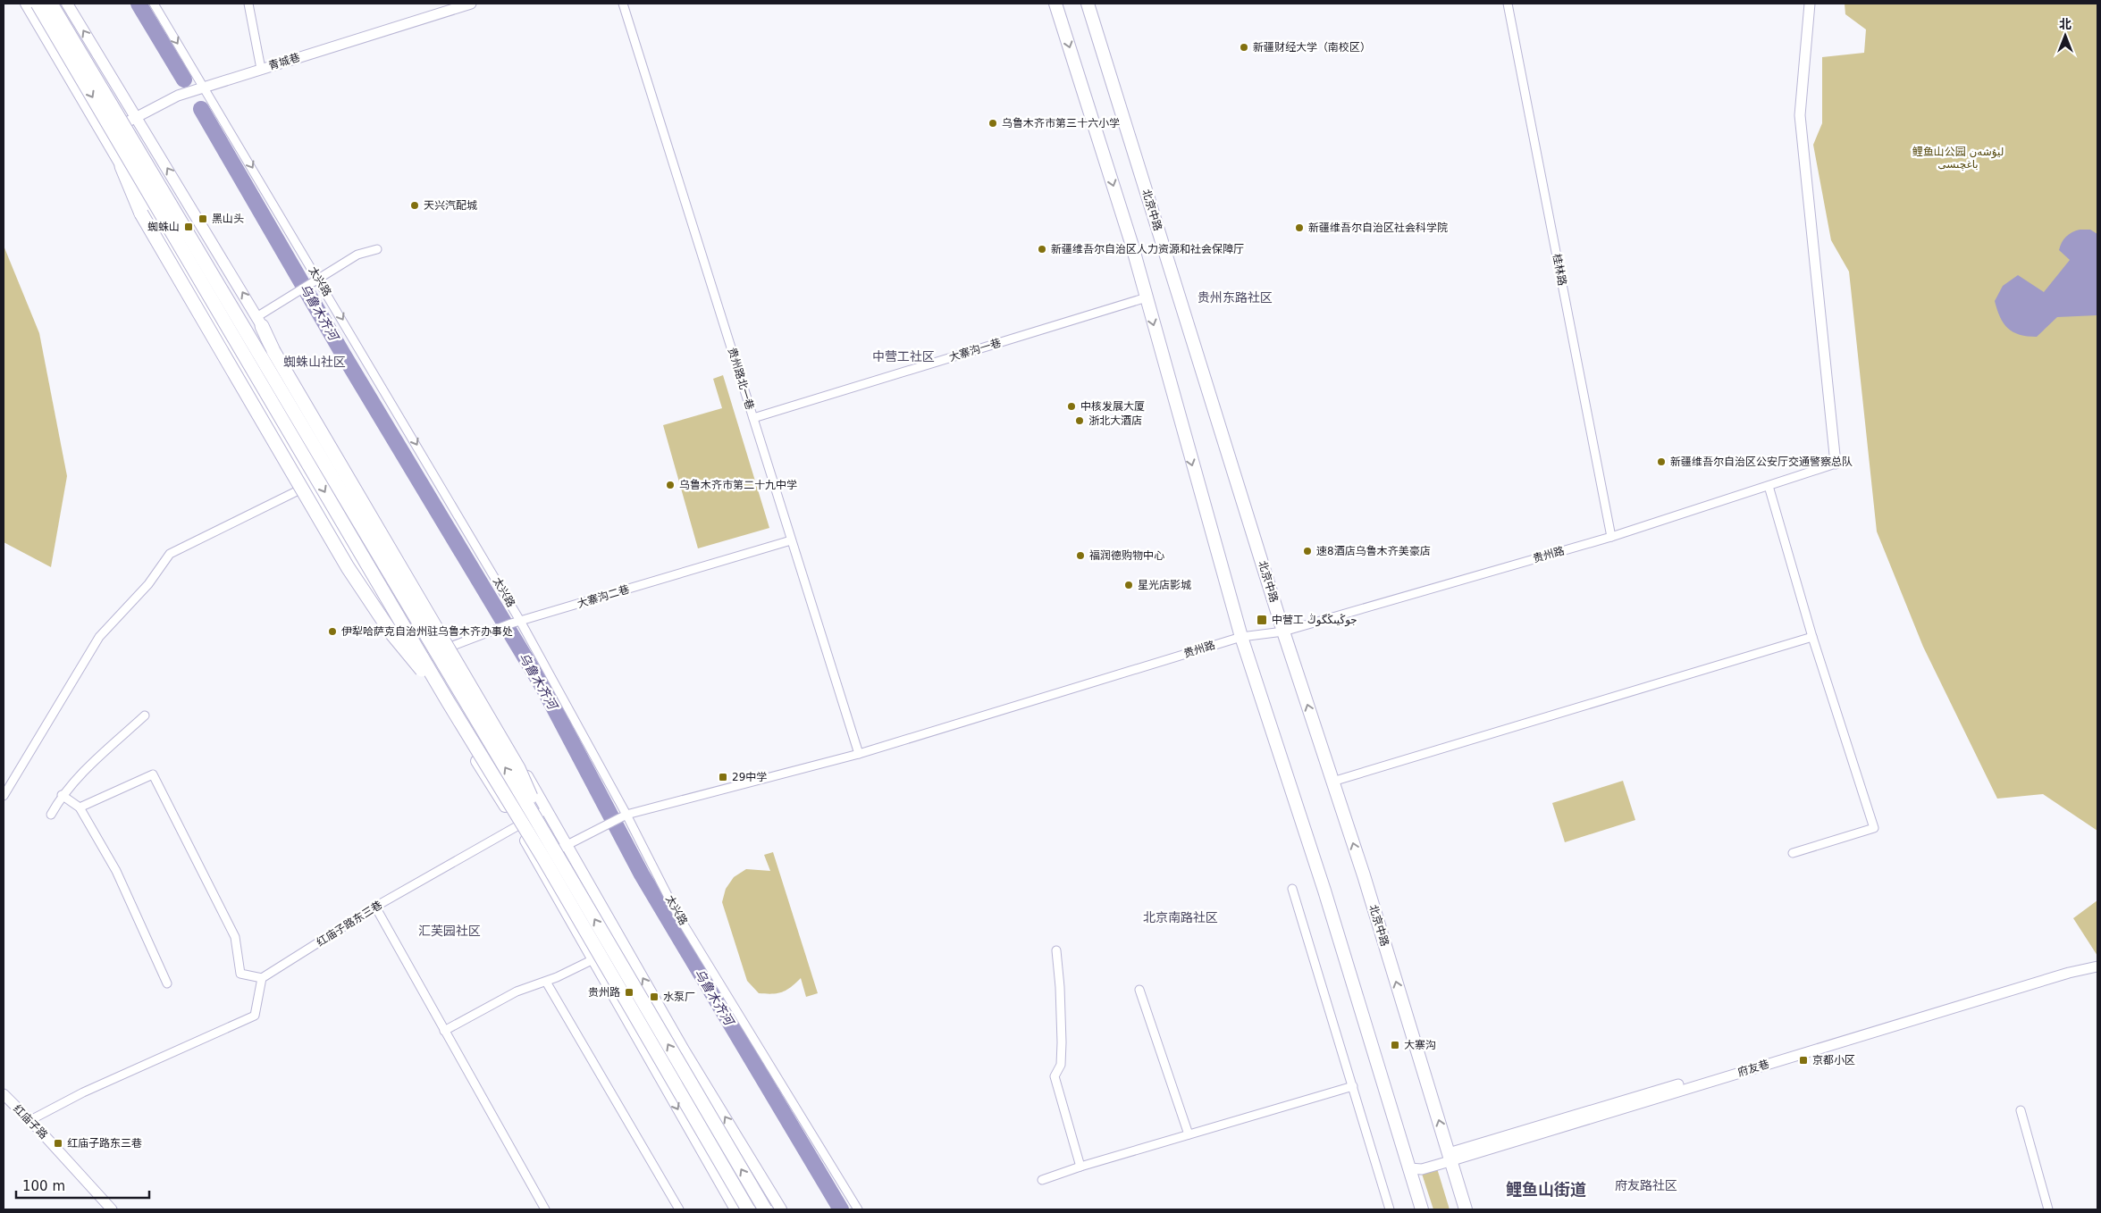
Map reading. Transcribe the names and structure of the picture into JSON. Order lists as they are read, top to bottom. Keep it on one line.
{"streets":{"main road":["北京中路"],"street":["青城巷","桂林路","太兴路","大寨沟一巷","贵州路北一巷","贵州路","大寨沟二巷","红庙子路东三巷","府友巷","红庙子路"]},"crossings":[["青城巷","太兴路"],["北京中路","贵州路"],["北京中路","府友巷"],["桂林路","贵州路"],["太兴路","贵州路"],["太兴路","大寨沟二巷"],["大寨沟一巷","贵州路北一巷"],["贵州路北一巷","贵州路"],["贵州路北一巷","大寨沟二巷"]],"one_way":["太兴路"],"districts":["贵州东路社区","中营工社区","蜘蛛山社区","北京南路社区","汇芙园社区","府友路社区","鲤鱼山街道"],"water":["乌鲁木齐河"],"parks":["鲤鱼山公园 ليۇشەن باغچىسى"],"places":{"other":["新疆财经大学（南校区）","乌鲁木齐市第三十六小学","天兴汽配城","新疆维吾尔自治区社会科学院","新疆维吾尔自治区人力资源和社会保障厅","中核发展大厦","浙北大酒店","新疆维吾尔自治区公安厅交通警察总队","乌鲁木齐市第二十九中学","速8酒店乌鲁木齐美豪店","福润德购物中心","星光店影城","伊犁哈萨克自治州驻乌鲁木齐办事处"],"transit":["黑山头","蜘蛛山","中营工 جوڭيىڭگوڭ","29中学","贵州路","水泵厂","大寨沟","京都小区","红庙子路东三巷"]},"scale_bar":"100 m","north":"top"}
